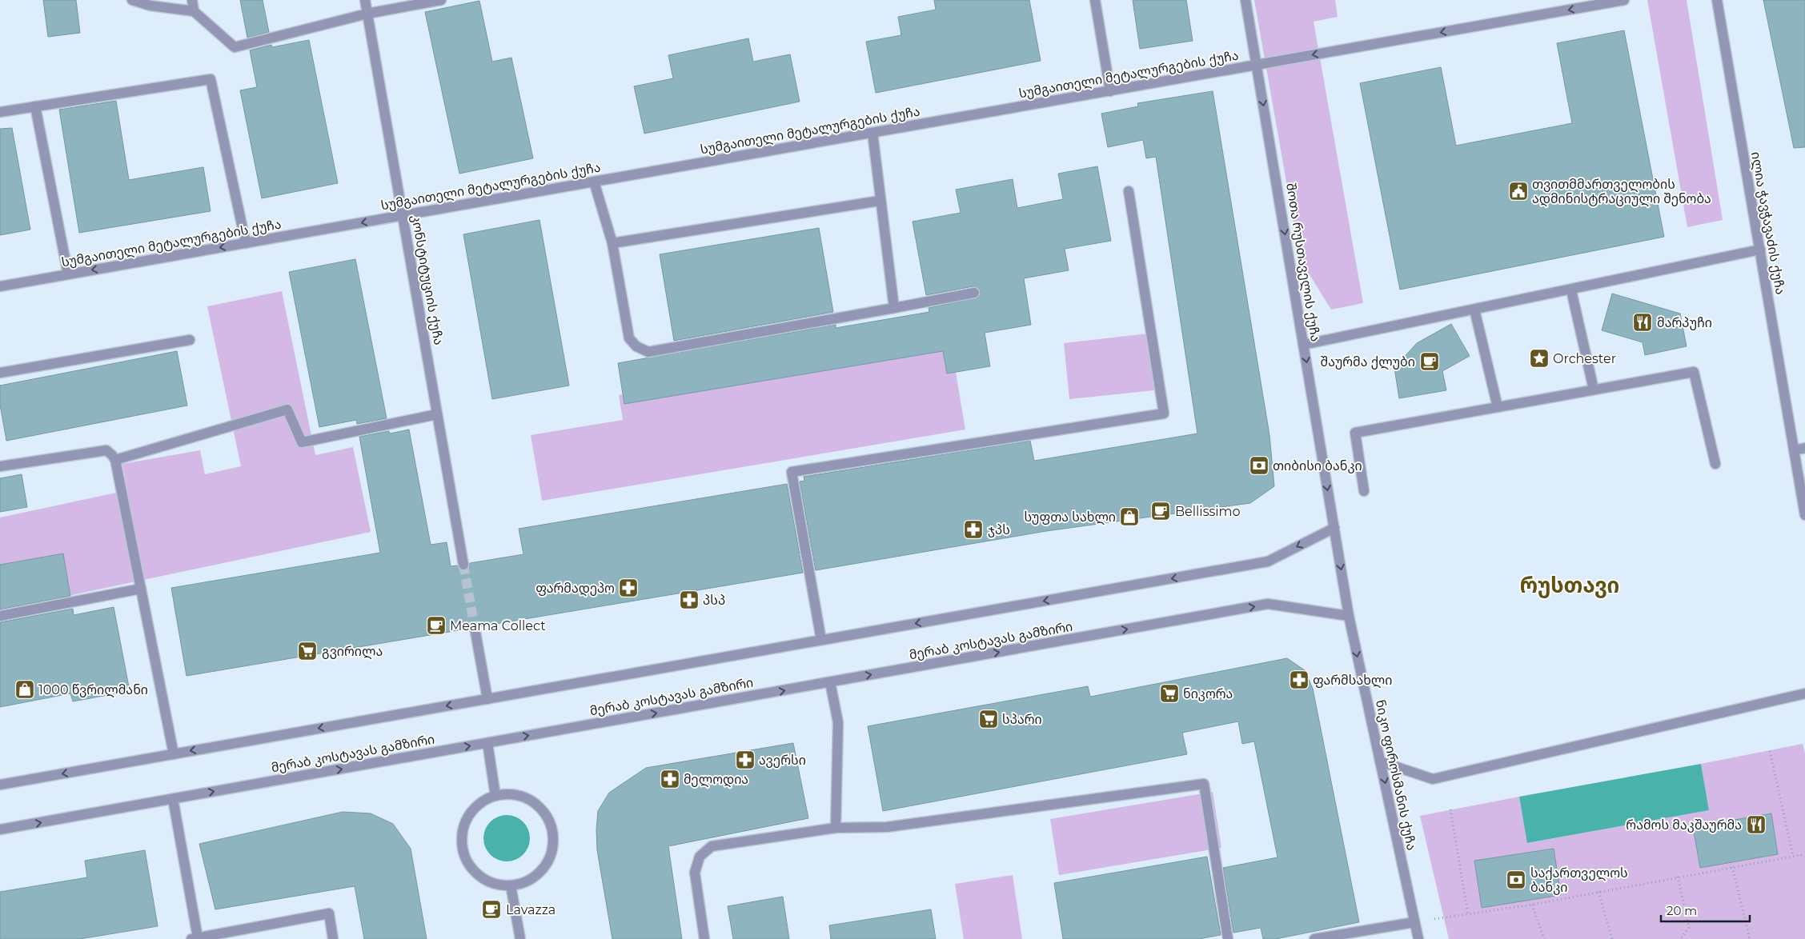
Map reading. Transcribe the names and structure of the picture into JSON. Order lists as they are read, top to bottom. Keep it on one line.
{"streets":{"street":["სუმგაითელი მეტალურგების ქუჩა","ილია ჭავჭავაძის ქუჩა","შოთა რუსთაველის ქუჩა","კონსტიტუციის ქუჩა","მერაბ კოსტავას გამზირი","ნიკო ფიროსმანის ქუჩა"]},"crossings":[["სუმგაითელი მეტალურგების ქუჩა","შოთა რუსთაველის ქუჩა"],["სუმგაითელი მეტალურგების ქუჩა","კონსტიტუციის ქუჩა"],["შოთა რუსთაველის ქუჩა","მერაბ კოსტავას გამზირი"],["შოთა რუსთაველის ქუჩა","ნიკო ფიროსმანის ქუჩა"],["მერაბ კოსტავას გამზირი","ნიკო ფიროსმანის ქუჩა"]],"one_way":["სუმგაითელი მეტალურგების ქუჩა","შოთა რუსთაველის ქუჩა","ნიკო ფიროსმანის ქუჩა"],"districts":["რუსთავი"],"places":{"public building":["თვითმმართველობის ადმინისტრაციული შენობა"],"restaurant":["მარპუჩი","რამოს მაკშაურმა"],"place":["Orchester"],"cafe":["შაურმა ქლუბი","Bellissimo","Meama Collect","Lavazza"],"bank":["თიბისი ბანკი","საქართველოს ბანკი"],"shop":["სუფთა სახლი","1000 წვრილმანი"],"pharmacy":["ჯპს","ფარმადეპო","პსპ","ფარმსახლი","ავერსი","მელოდია"],"supermarket":["გვირილა","ნიკორა","სპარი"]},"scale_bar":"20 m"}
